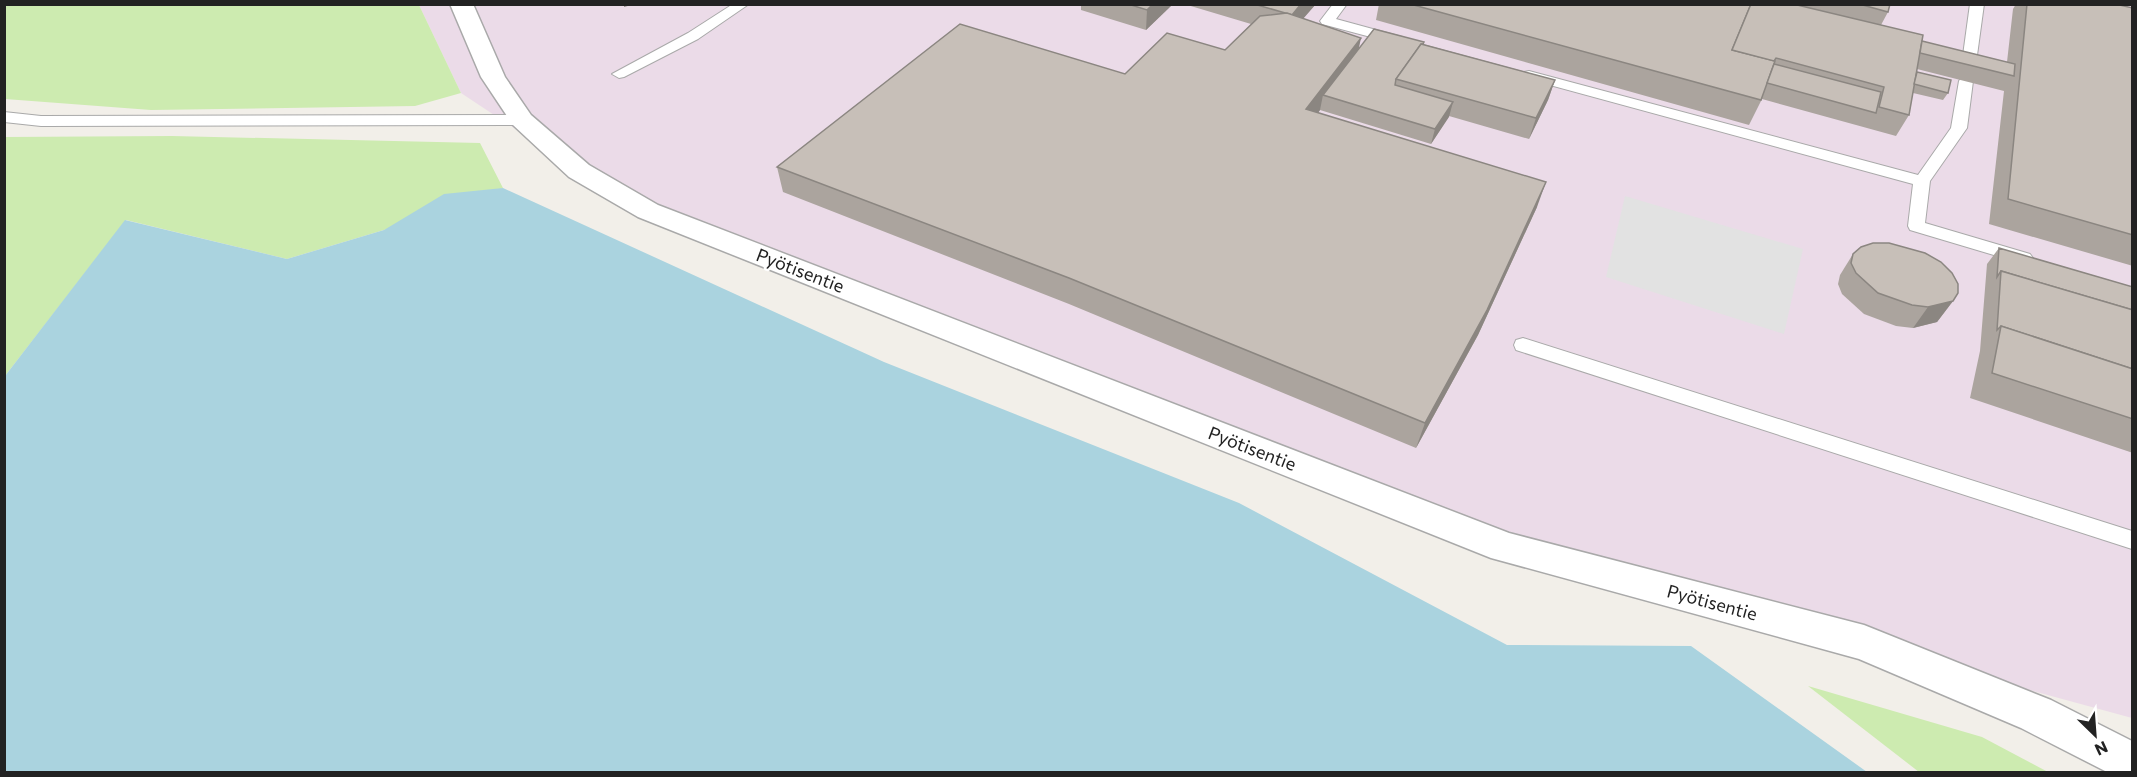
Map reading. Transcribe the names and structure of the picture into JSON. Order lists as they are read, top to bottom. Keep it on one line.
{"streets":{"street":["Pyötisentie"]},"north":"bottom right"}
